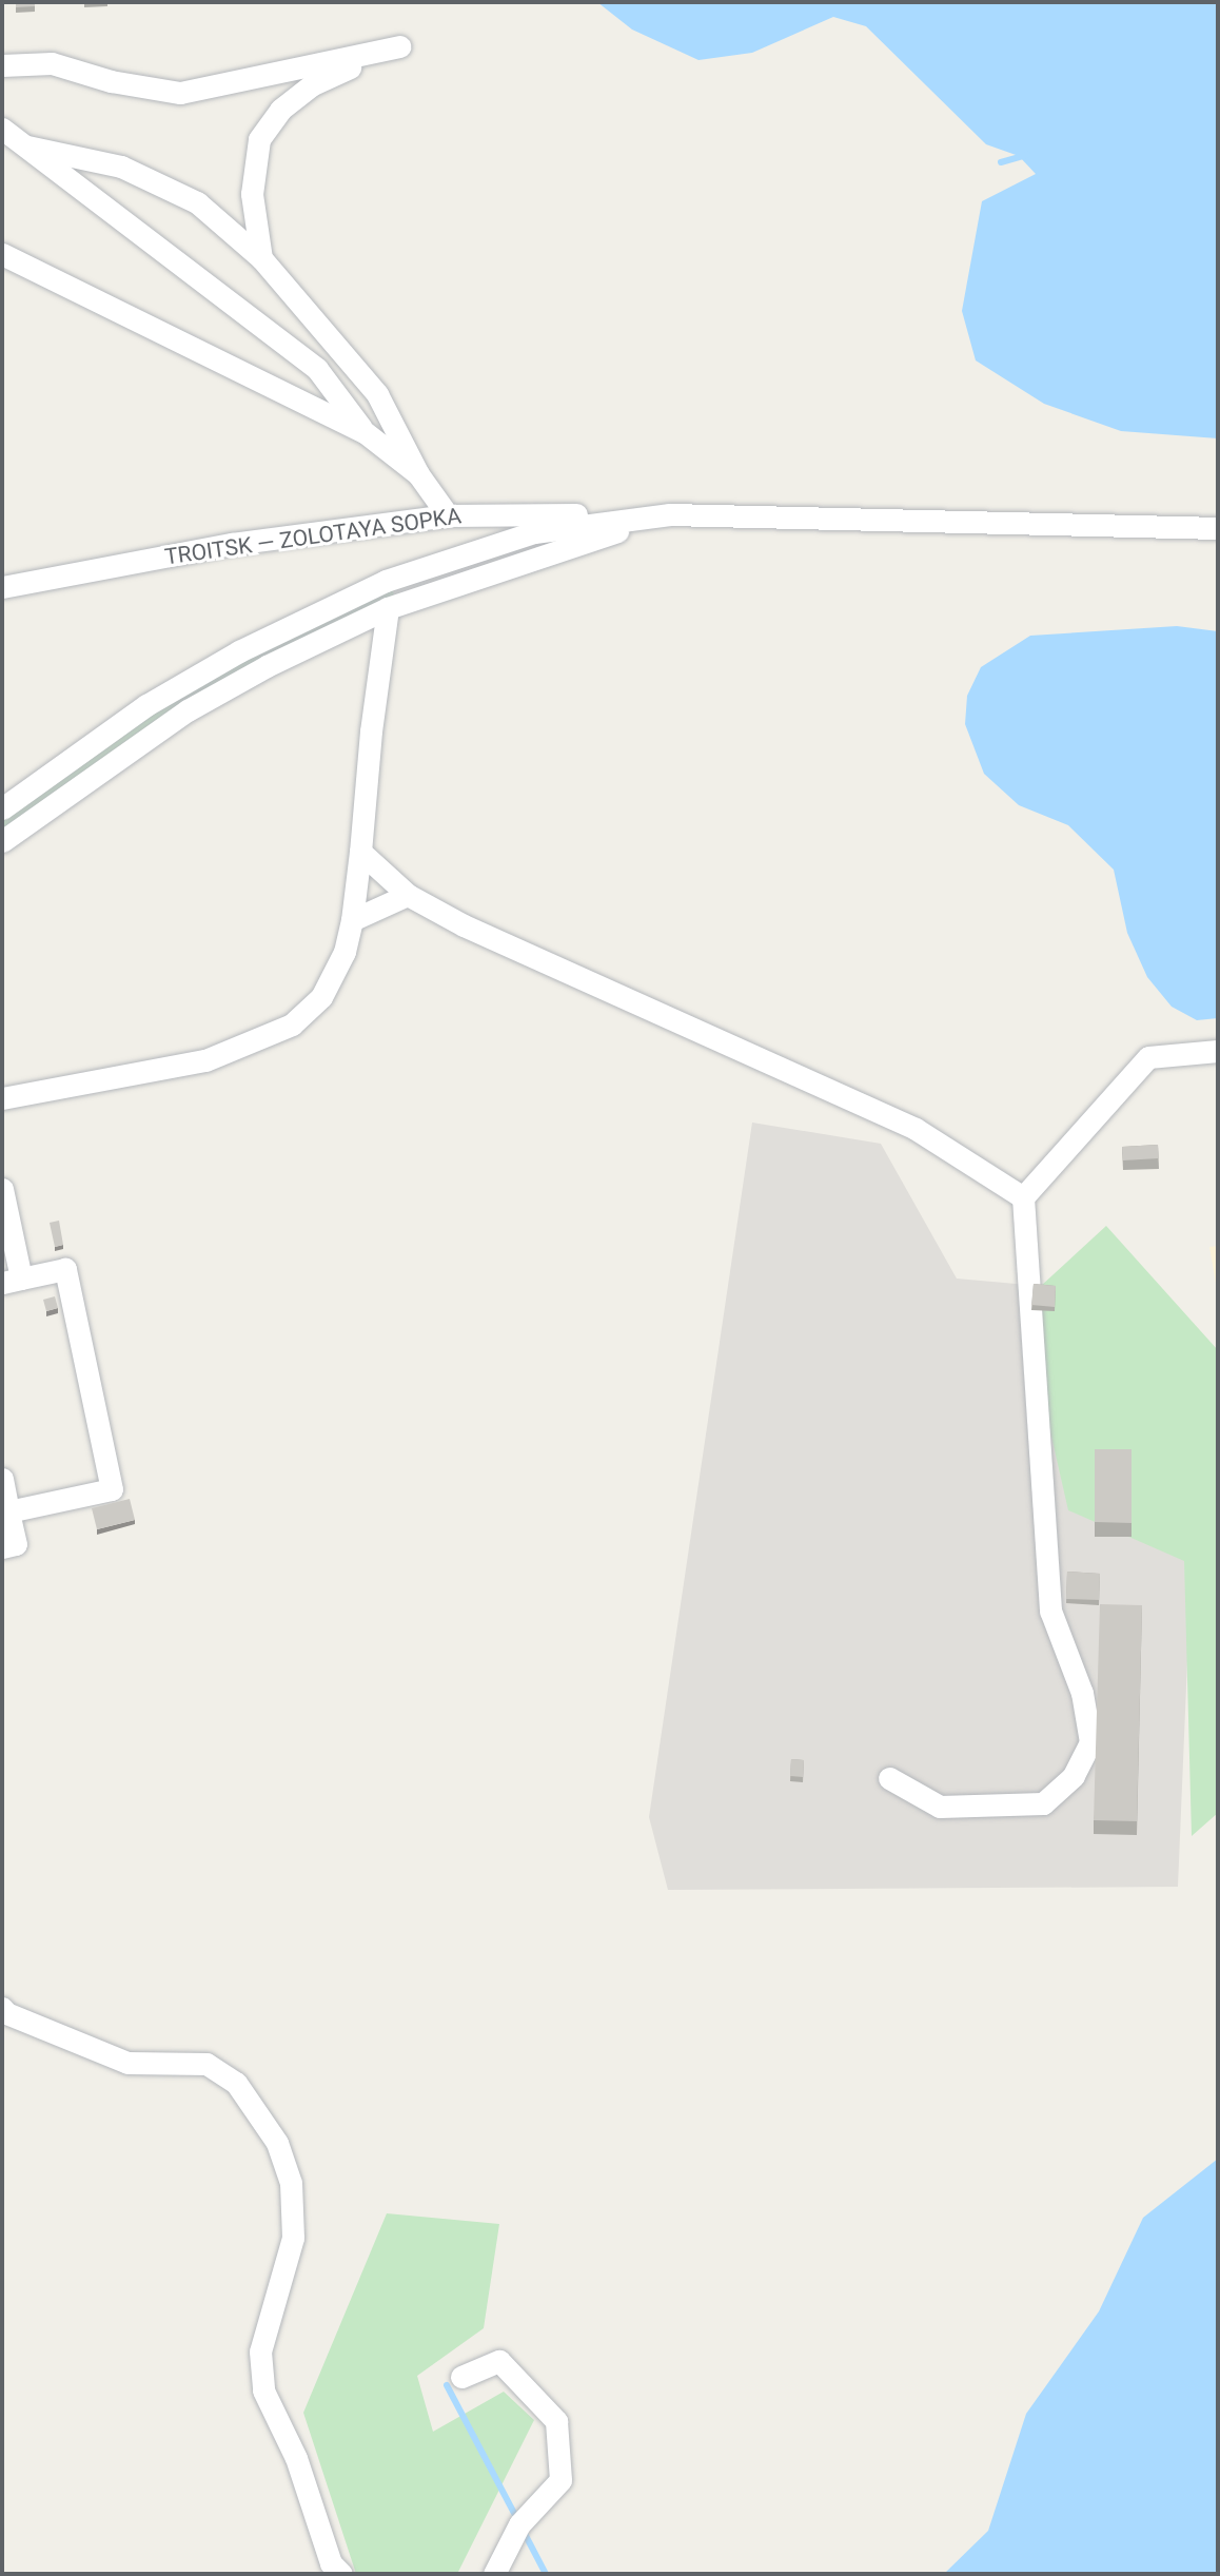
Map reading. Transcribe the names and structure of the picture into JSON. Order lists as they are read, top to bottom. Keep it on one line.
{"streets":{"street":["TROITSK — ZOLOTAYA SOPKA"]}}
